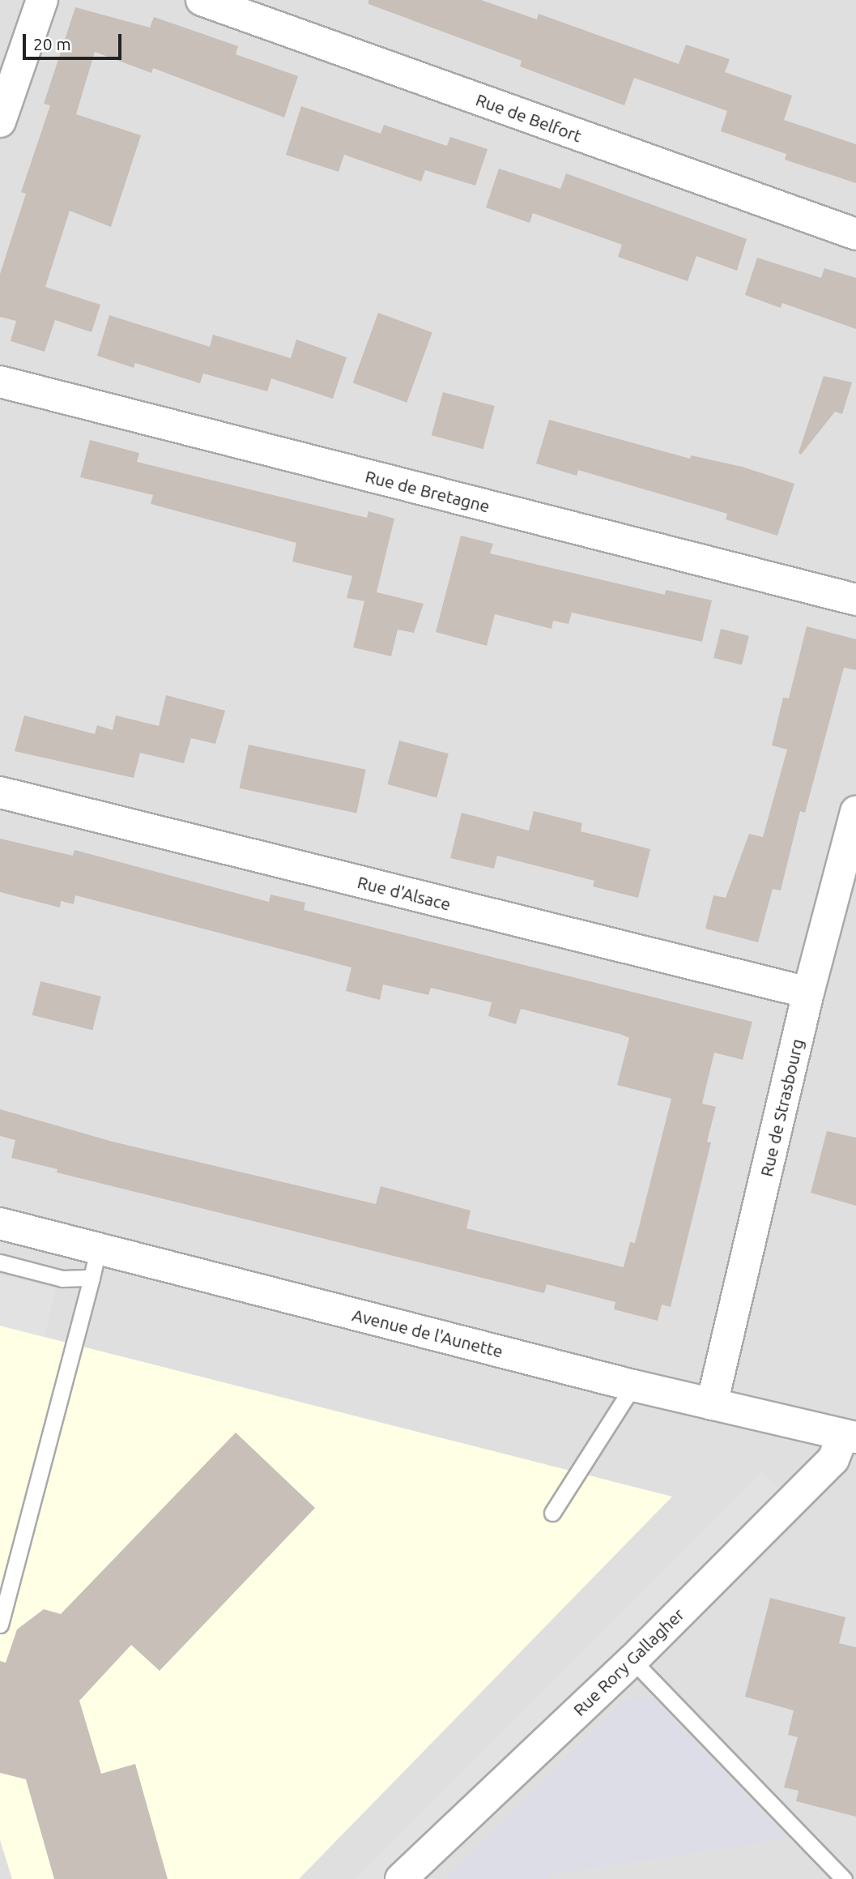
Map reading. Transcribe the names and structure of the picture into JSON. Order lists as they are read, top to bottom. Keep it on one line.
{"streets":{"street":["Rue de Belfort","Rue de Bretagne","Rue d'Alsace","Rue de Strasbourg","Avenue de l'Aunette","Rue Rory Gallagher"]},"crossings":[["Rue d'Alsace","Rue de Strasbourg"],["Rue de Strasbourg","Avenue de l'Aunette"],["Avenue de l'Aunette","Rue Rory Gallagher"]],"scale_bar":"20 m"}
